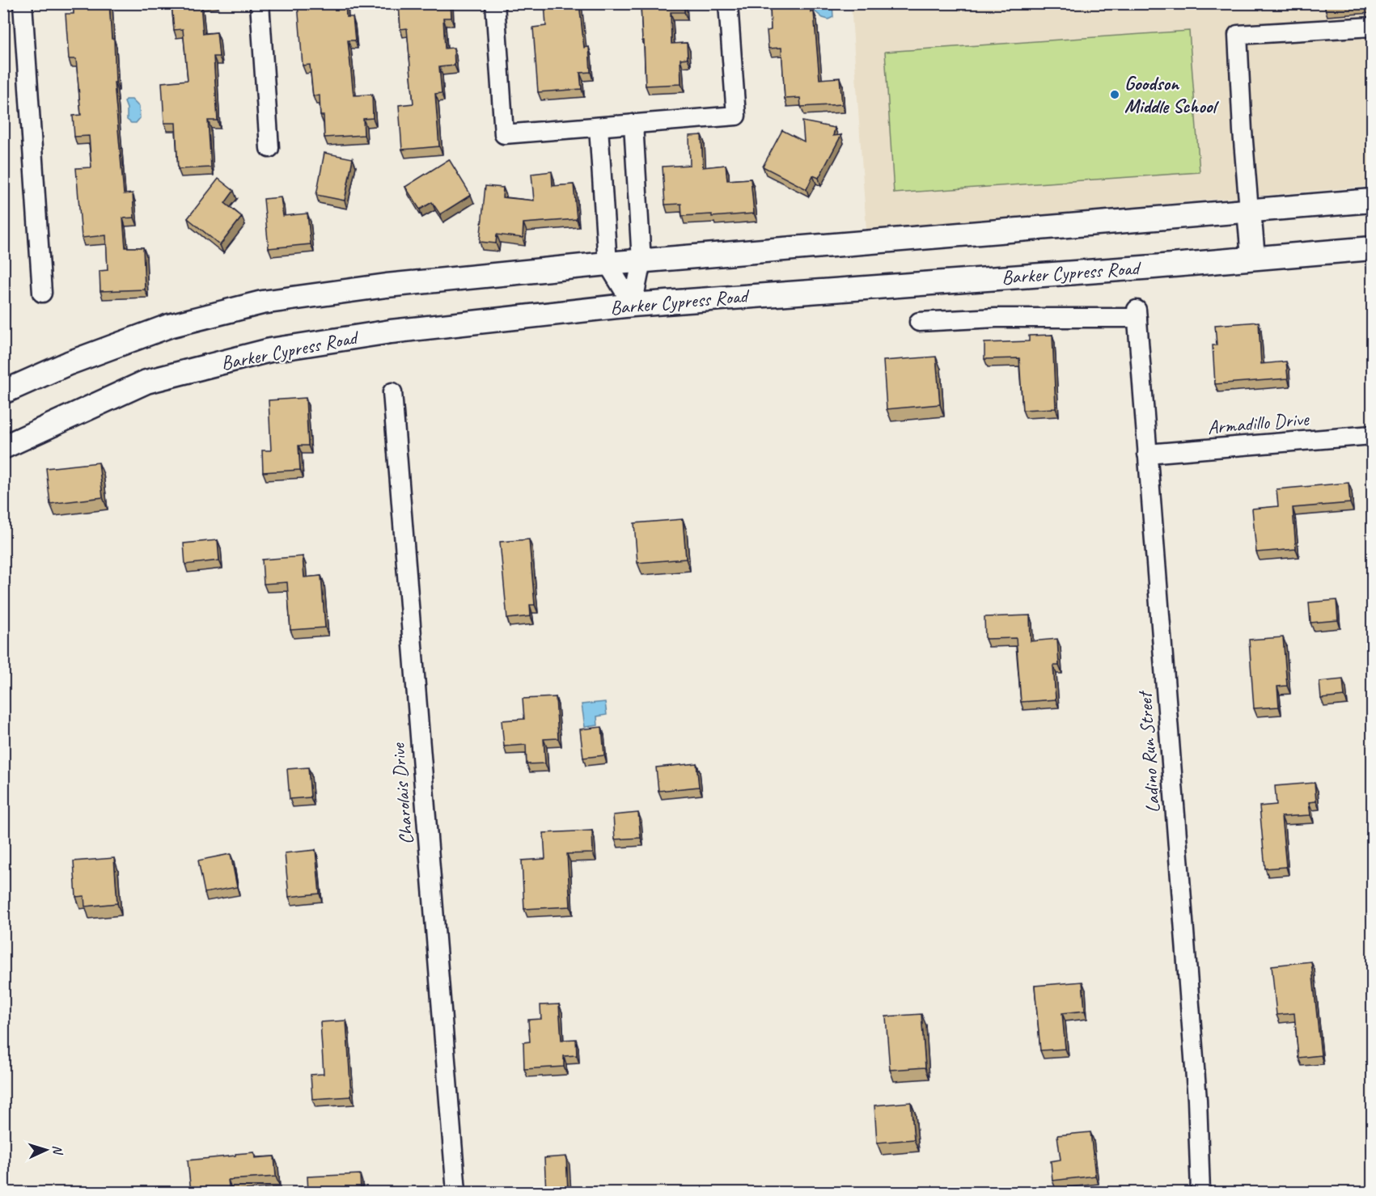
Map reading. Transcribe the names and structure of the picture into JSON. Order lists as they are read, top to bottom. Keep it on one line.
{"streets":{"main road":["Barker Cypress Road"],"street":["Armadillo Drive","Ladino Run Street","Charolais Drive"]},"crossings":[["Armadillo Drive","Ladino Run Street"]],"places":["Goodson Middle School"],"north":"right"}
